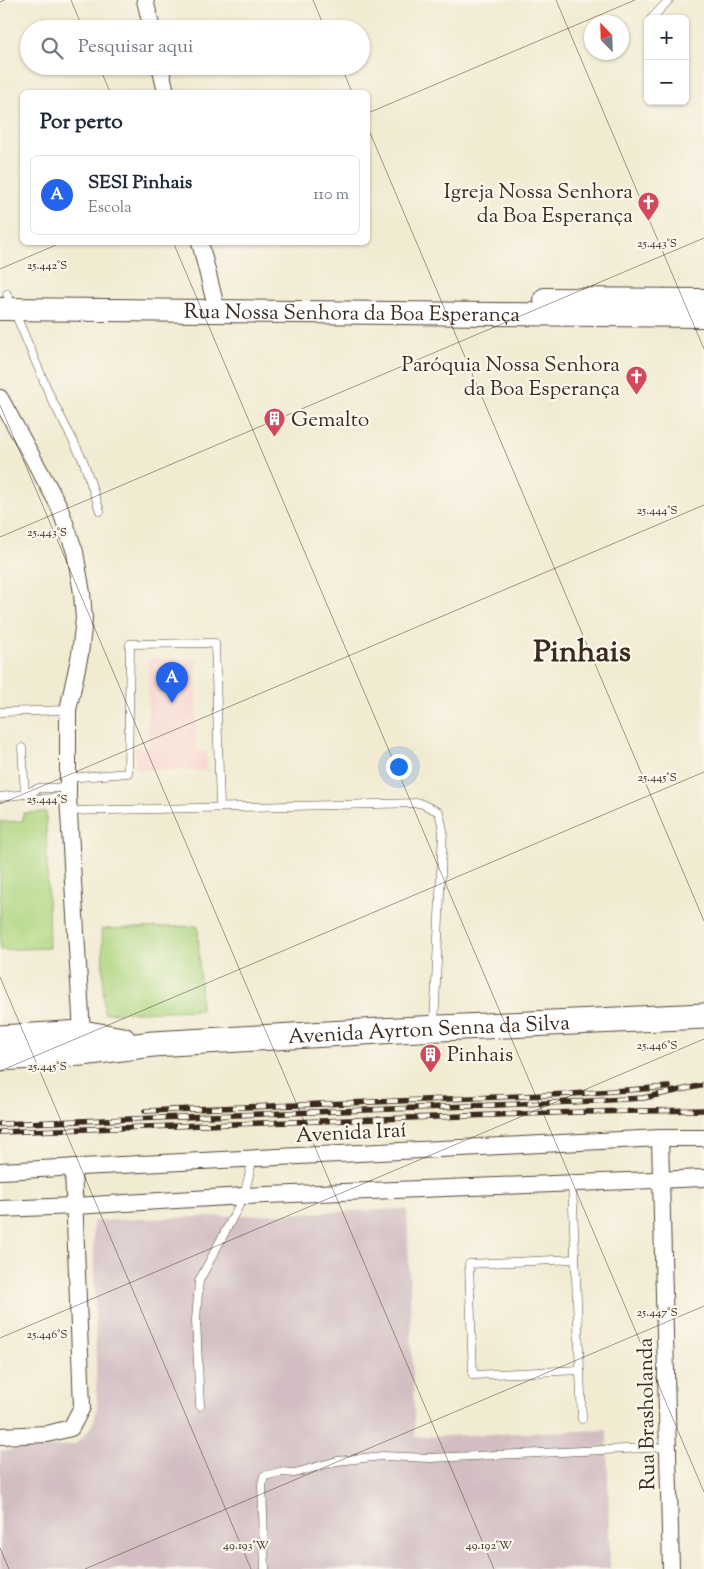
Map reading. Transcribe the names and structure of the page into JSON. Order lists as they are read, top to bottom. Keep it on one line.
{"streets":{"main road":["Avenida Ayrton Senna da Silva"],"street":["Rua Nossa Senhora da Boa Esperança","Avenida Iraí","Rua Brasholanda"]},"crossings":[["Avenida Iraí","Rua Brasholanda"]],"districts":["Pinhais"],"places":{"church":["Igreja Nossa Senhora da Boa Esperança","Paróquia Nossa Senhora da Boa Esperança"],"building":["Gemalto","Pinhais"]},"north":"top left","page":{"map_buttons":["+","−"],"search":"Pesquisar aqui","heading":"Por perto","list":[{"mark":"A","name":"SESI Pinhais","note":"Escola","value":"110 m"}],"pins":"A"},"coordinates":["25.443°S","25.442°S","25.444°S","25.445°S","25.446°S","25.447°S","49.193°W","49.192°W"]}
